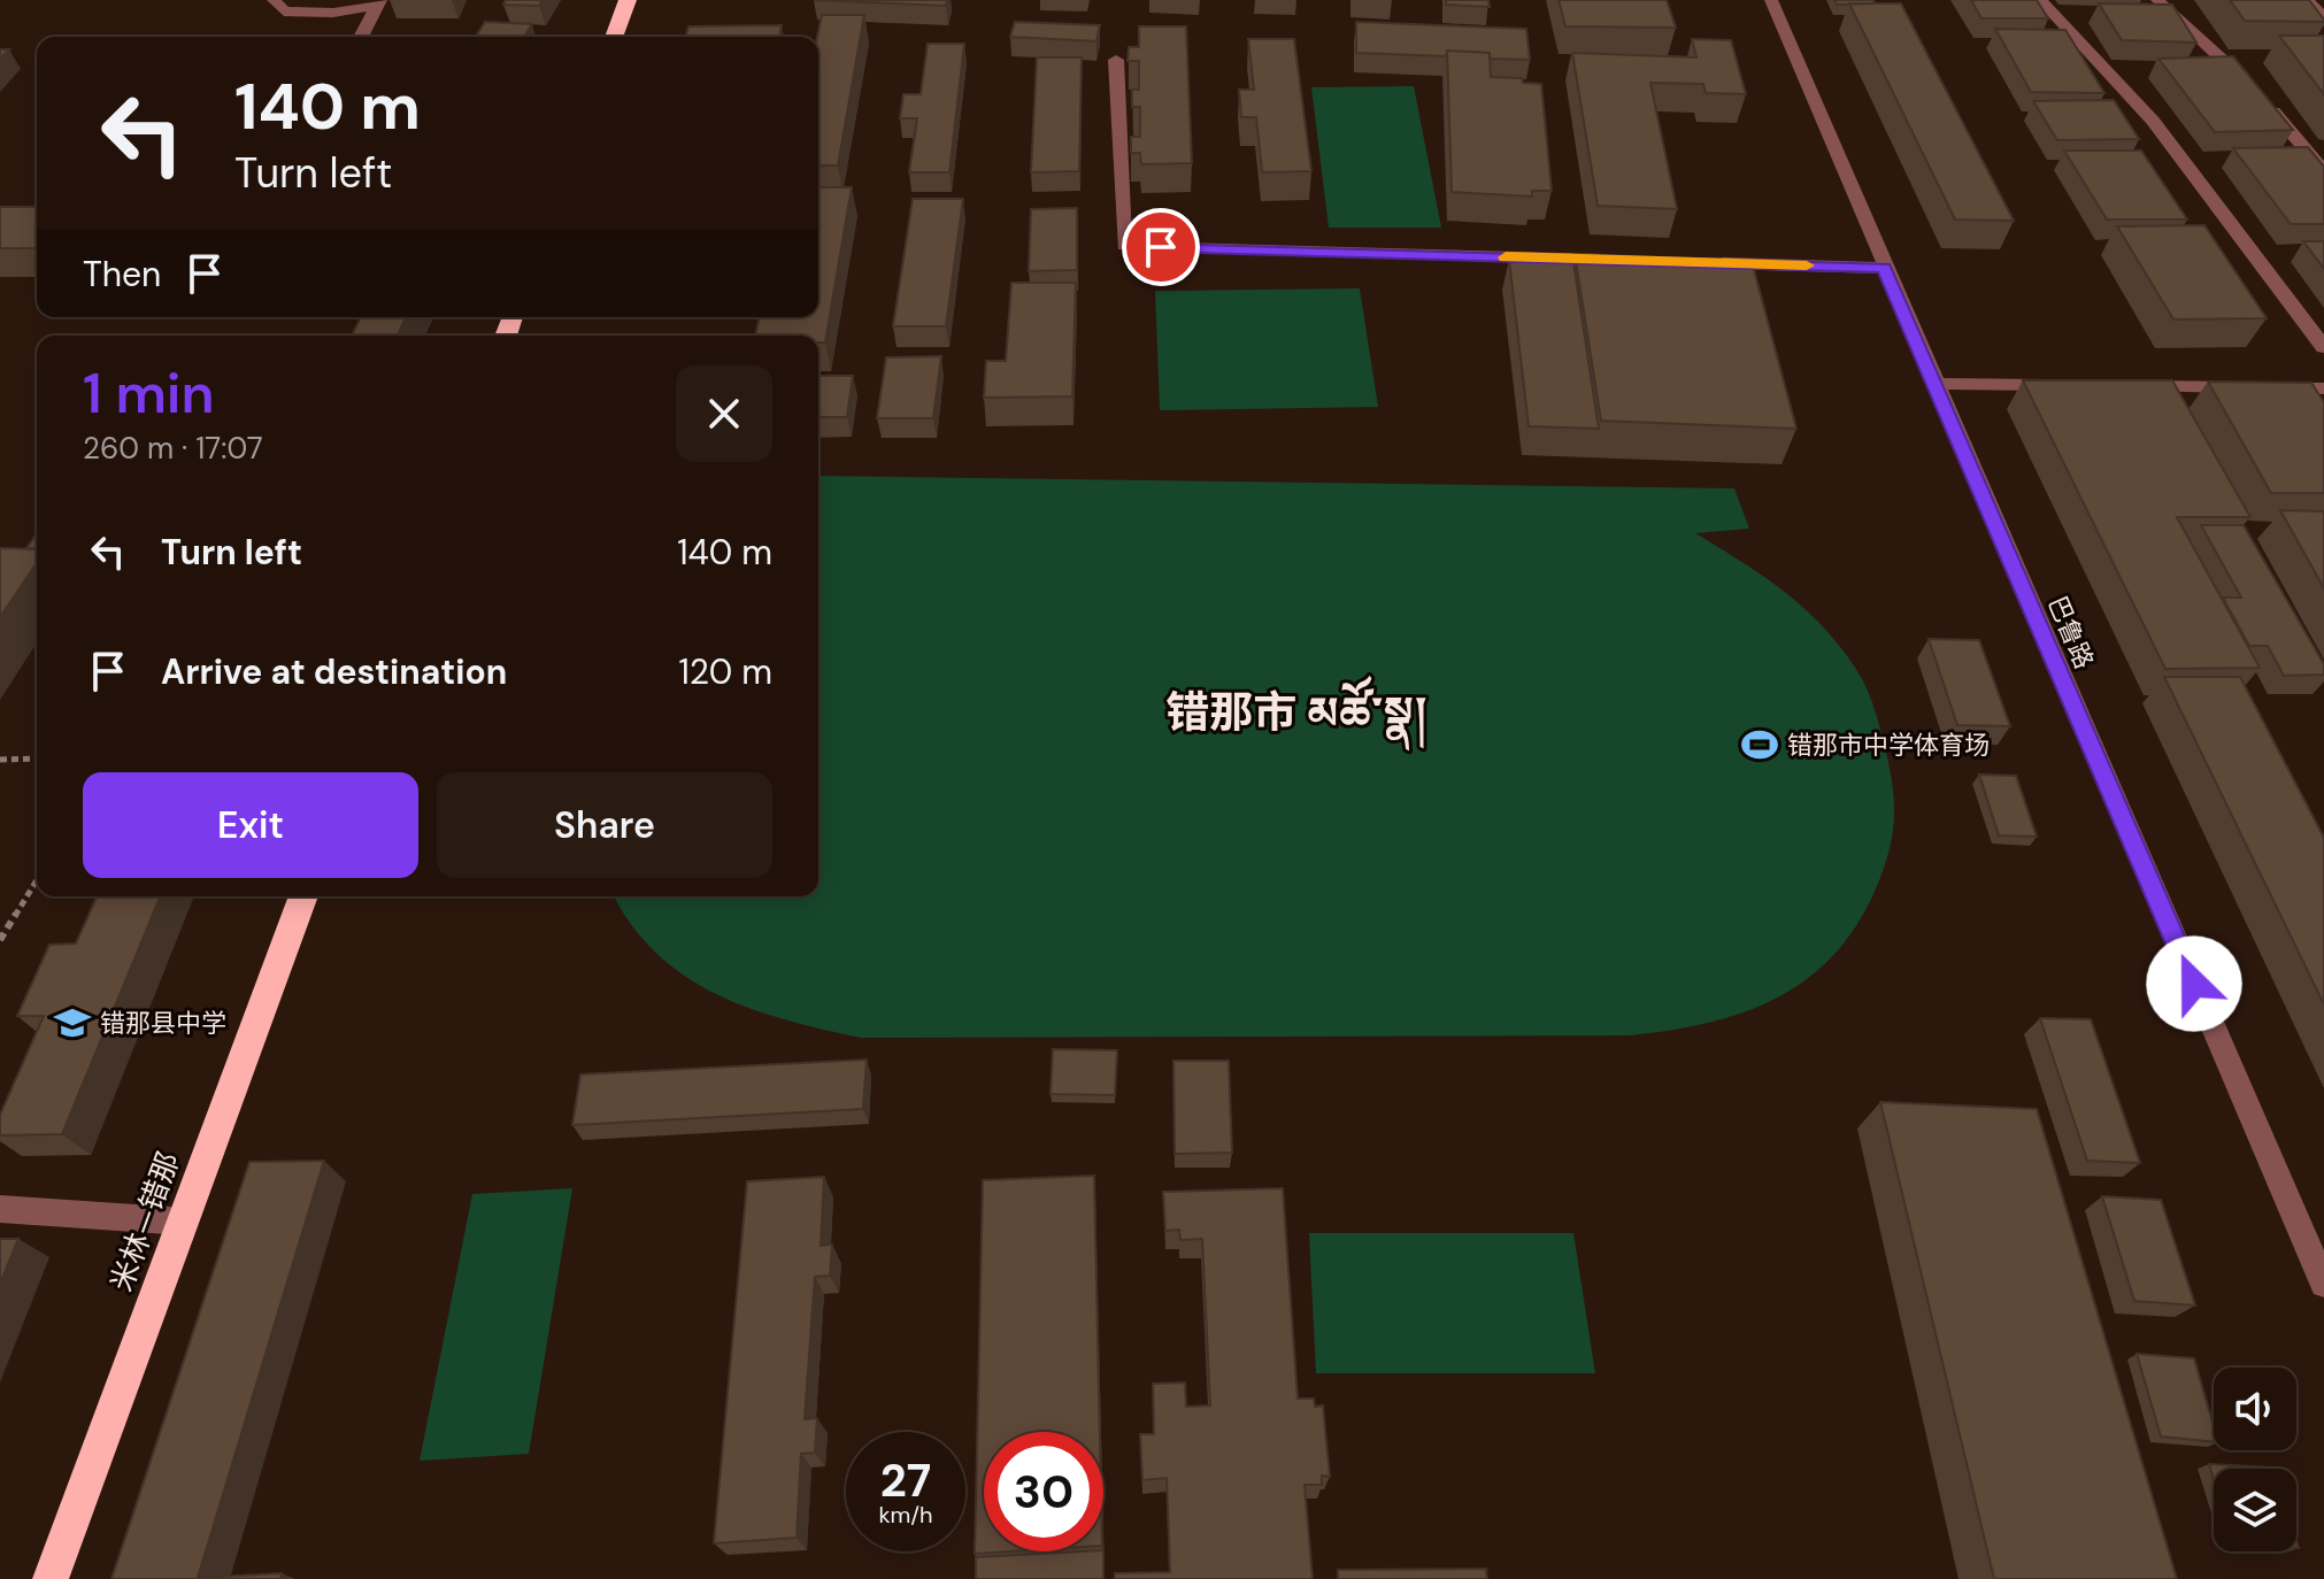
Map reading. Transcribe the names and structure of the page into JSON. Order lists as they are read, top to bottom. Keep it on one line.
{"streets":{"highway":["米林—错那"],"street":["巴鲁路"]},"districts":["错那市 མཚོ་སྣ།"],"places":{"sports":["错那市中学体育场"],"school or university":["错那县中学"]},"page":{"turn":["140 m","Turn left"],"then":"Then","heading":["1 min","260 m · 17:07"],"list":[{"name":"Turn left","value":"140 m"},{"name":"Arrive at destination","value":"120 m"}],"buttons":["Exit","Share"],"speed":"27 km/h","limit":"30"}}
